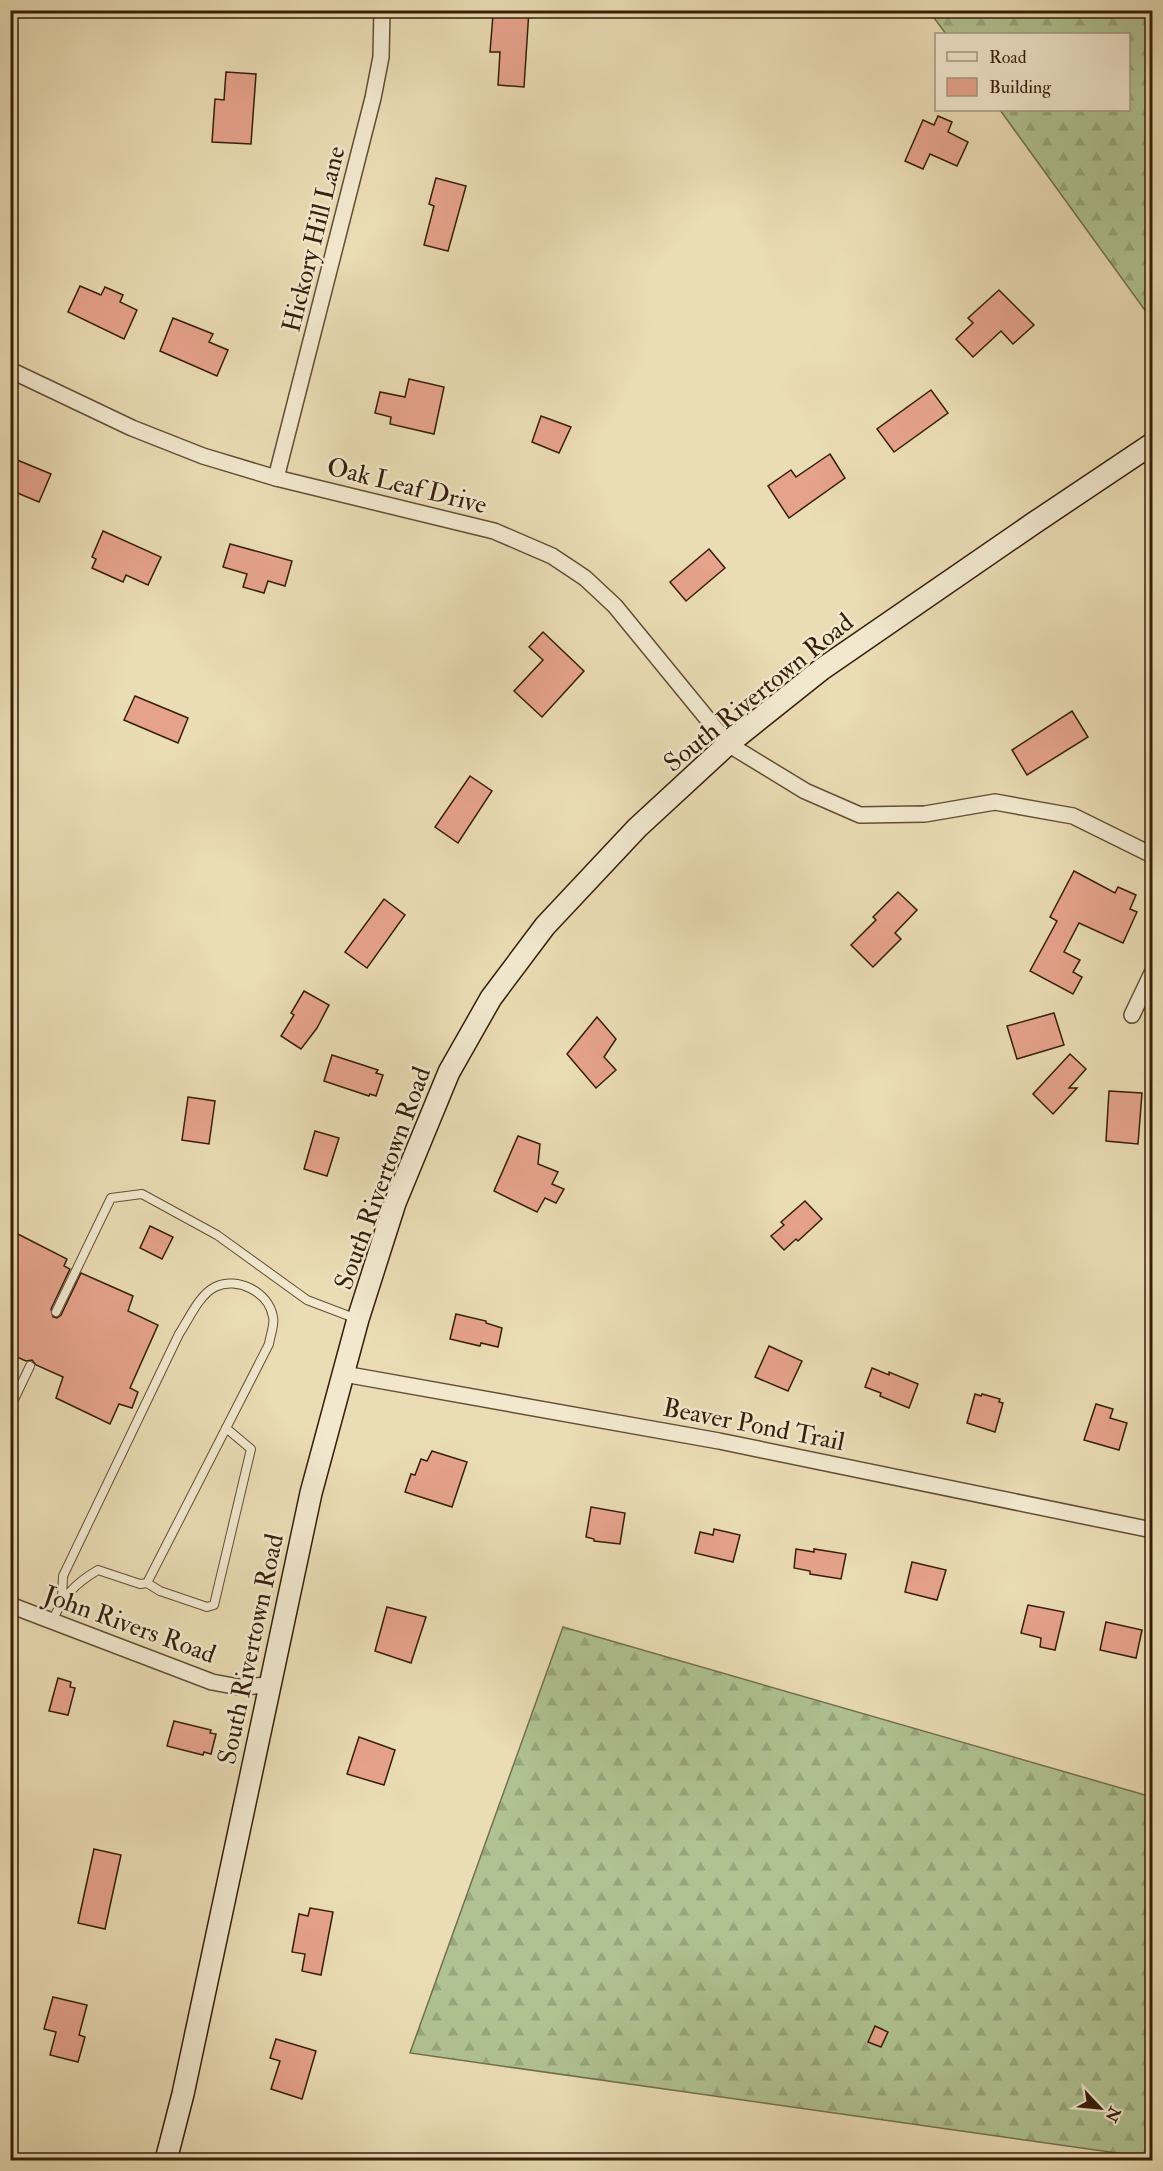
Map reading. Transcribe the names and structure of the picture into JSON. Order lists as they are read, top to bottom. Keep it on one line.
{"streets":{"main road":["South Rivertown Road"],"street":["Hickory Hill Lane","Oak Leaf Drive","Beaver Pond Trail","John Rivers Road"]},"crossings":[["Hickory Hill Lane","Oak Leaf Drive"],["Oak Leaf Drive","South Rivertown Road"],["South Rivertown Road","Beaver Pond Trail"],["South Rivertown Road","John Rivers Road"]],"legend":["Road","Building"],"north":"bottom right"}
